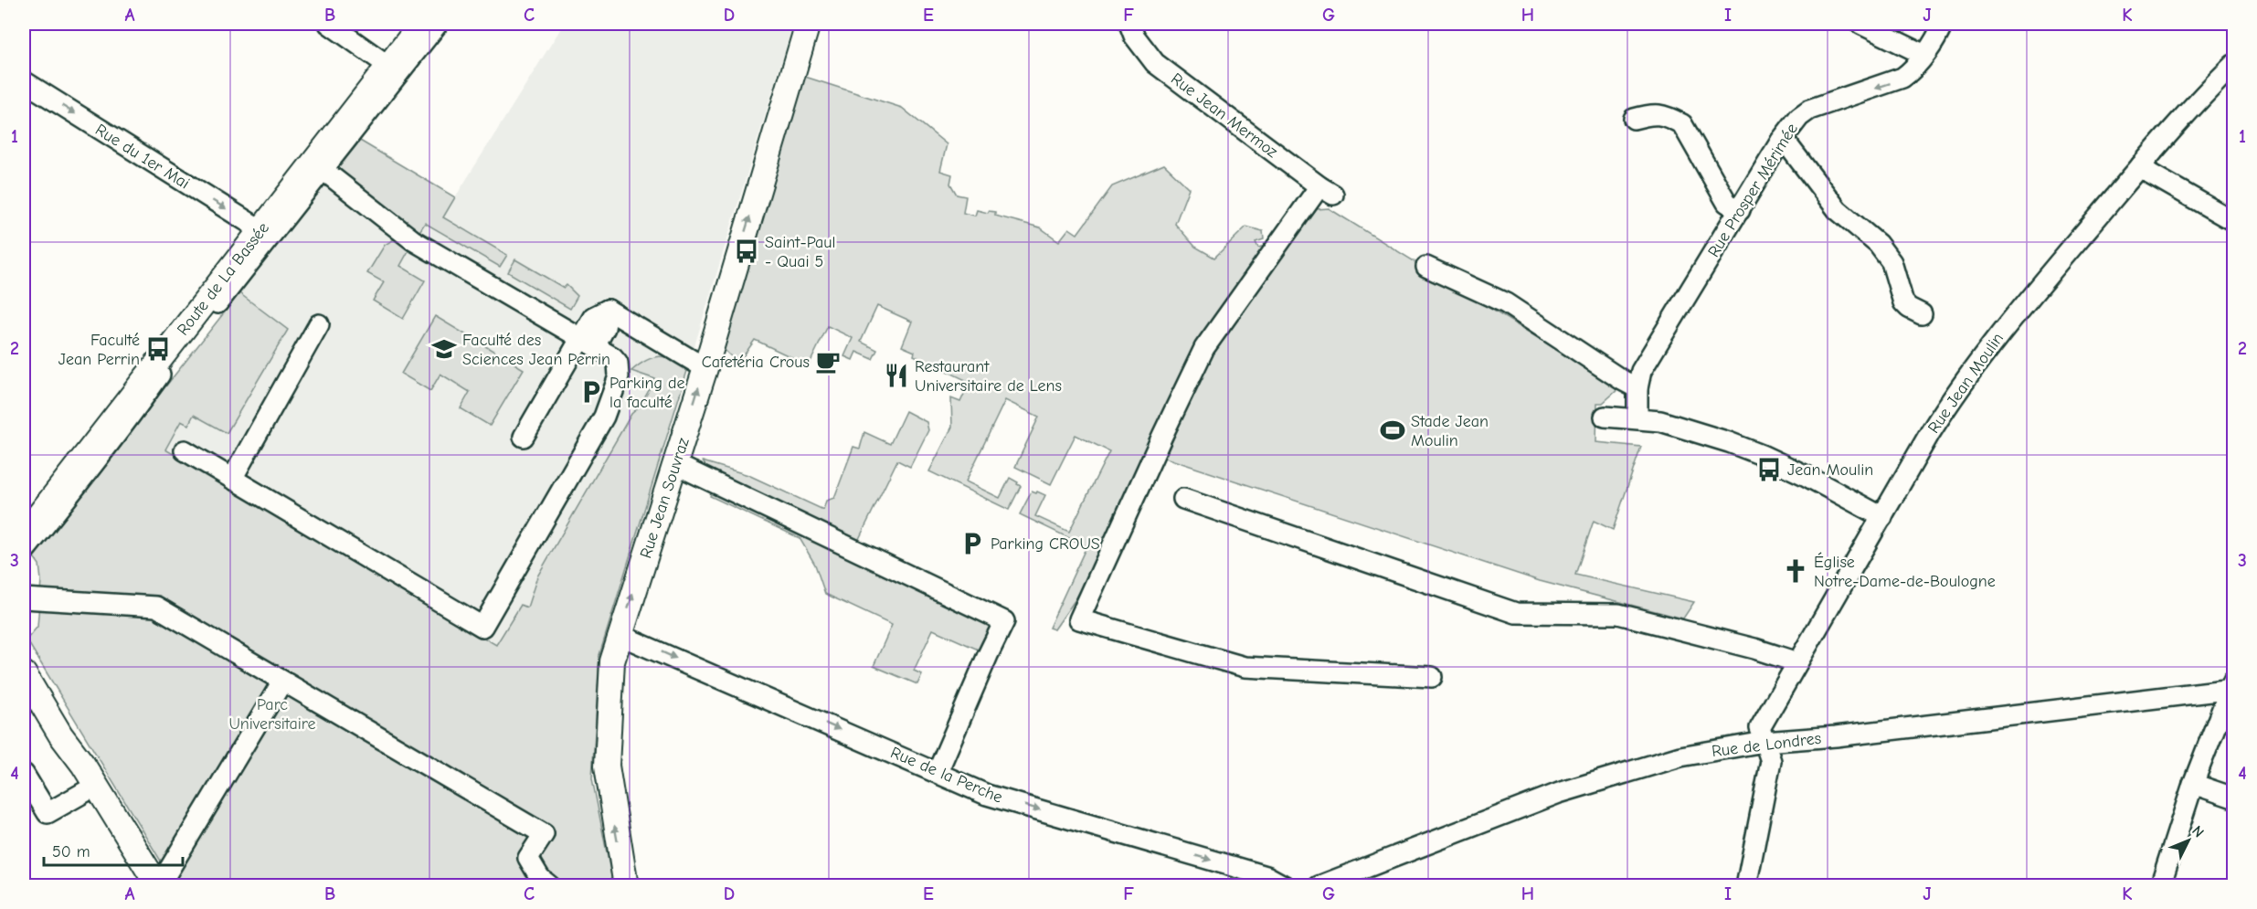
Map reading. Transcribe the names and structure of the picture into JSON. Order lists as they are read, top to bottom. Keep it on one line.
{"streets":{"main road":["Route de La Bassée","Rue Jean Souvraz"],"street":["Rue Jean Mermoz","Rue du 1er Mai","Rue Prosper Mérimée","Rue Jean Moulin","Rue de Londres","Rue de la Perche"]},"crossings":[["Rue du 1er Mai","Route de La Bassée"],["Rue Jean Moulin","Rue de Londres"],["Rue Jean Souvraz","Rue de la Perche"]],"one_way":["Rue du 1er Mai","Rue Jean Souvraz","Rue de la Perche"],"parks":["Parc Universitaire"],"places":{"bus stop":["Saint-Paul - Quai 5","Faculté Jean Perrin","Jean Moulin"],"school or university":["Faculté des Sciences Jean Perrin"],"cafe":["Cafetéria Crous"],"restaurant":["Restaurant Universitaire de Lens"],"parking":["Parking de la faculté","Parking CROUS"],"sports":["Stade Jean Moulin"],"church":["Église Notre-Dame-de-Boulogne"]},"scale_bar":"50 m","north":"top right","grid":{"columns":["A","B","C","D","E","F","G","H","I","J","K"],"rows":["1","2","3","4"]}}
